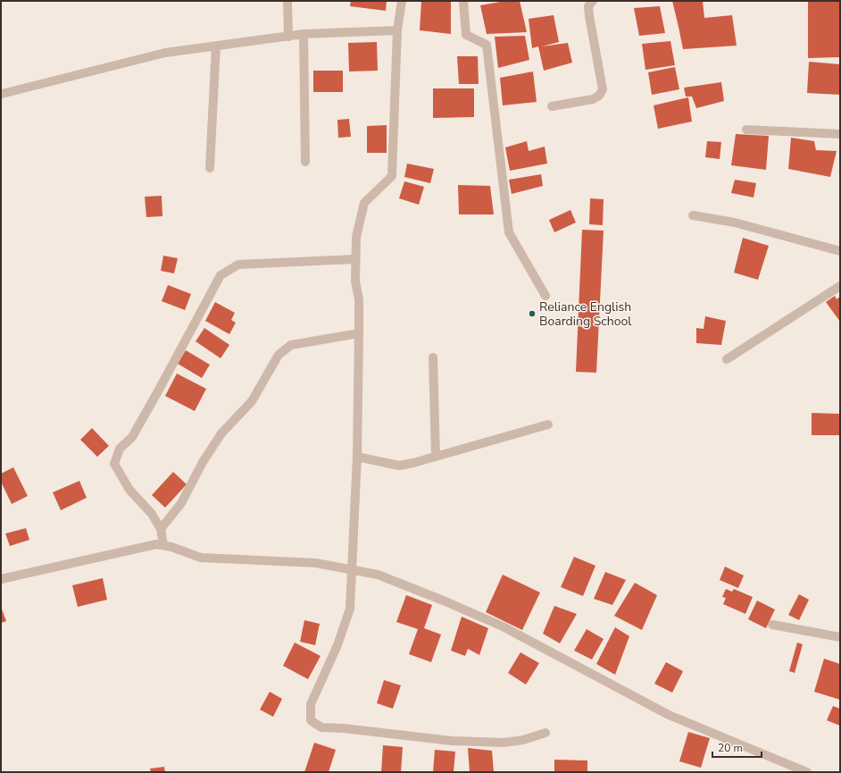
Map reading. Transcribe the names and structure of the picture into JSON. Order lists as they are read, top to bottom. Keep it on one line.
{"places":["Reliance English Boarding School"],"scale_bar":"20 m"}
